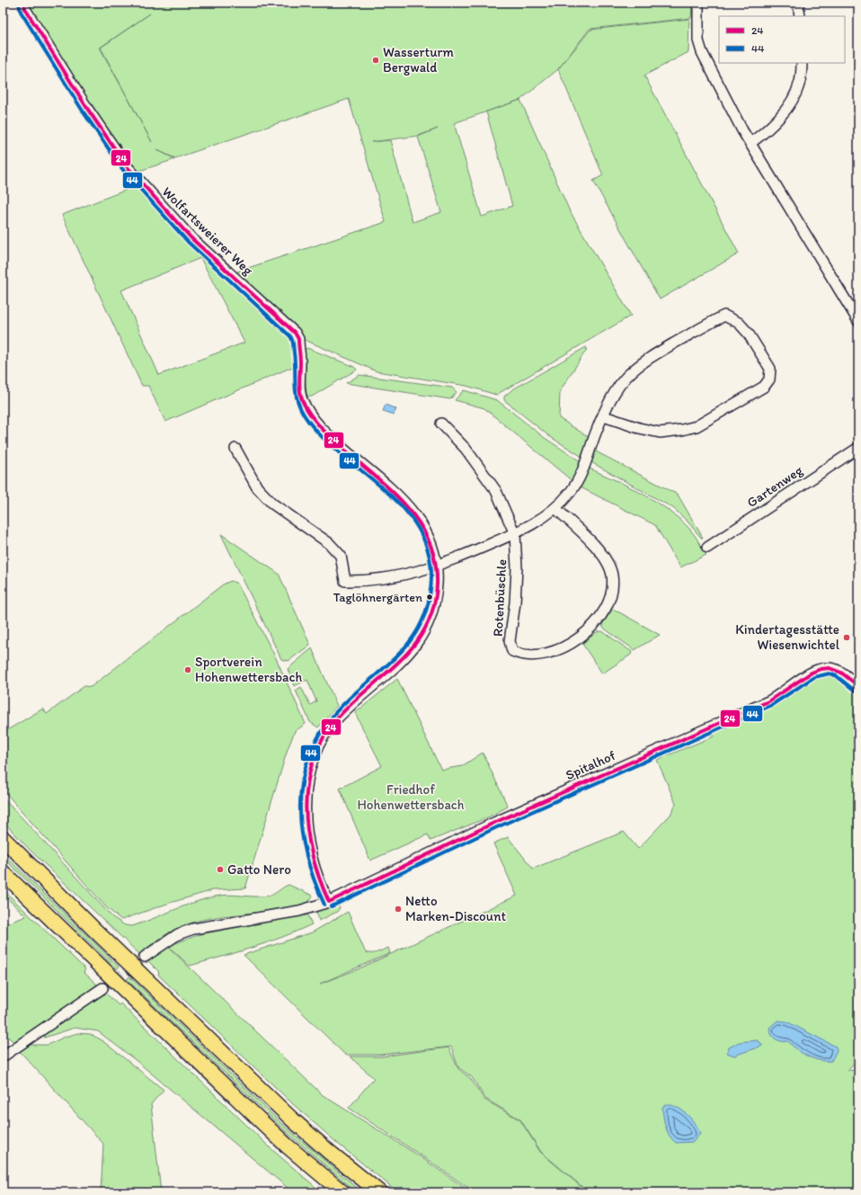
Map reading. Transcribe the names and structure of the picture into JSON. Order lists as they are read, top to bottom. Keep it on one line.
{"streets":{"street":["Wolfartsweierer Weg","Gartenweg","Rotenbüschle","Spitalhof"]},"parks":["Friedhof Hohenwettersbach"],"places":["Wasserturm Bergwald","Taglöhnergärten","Kindertagesstätte Wiesenwichtel","Sportverein Hohenwettersbach","Gatto Nero","Netto Marken-Discount"],"lines":["transit line 24","transit line 44"],"legend":["24","44"]}
